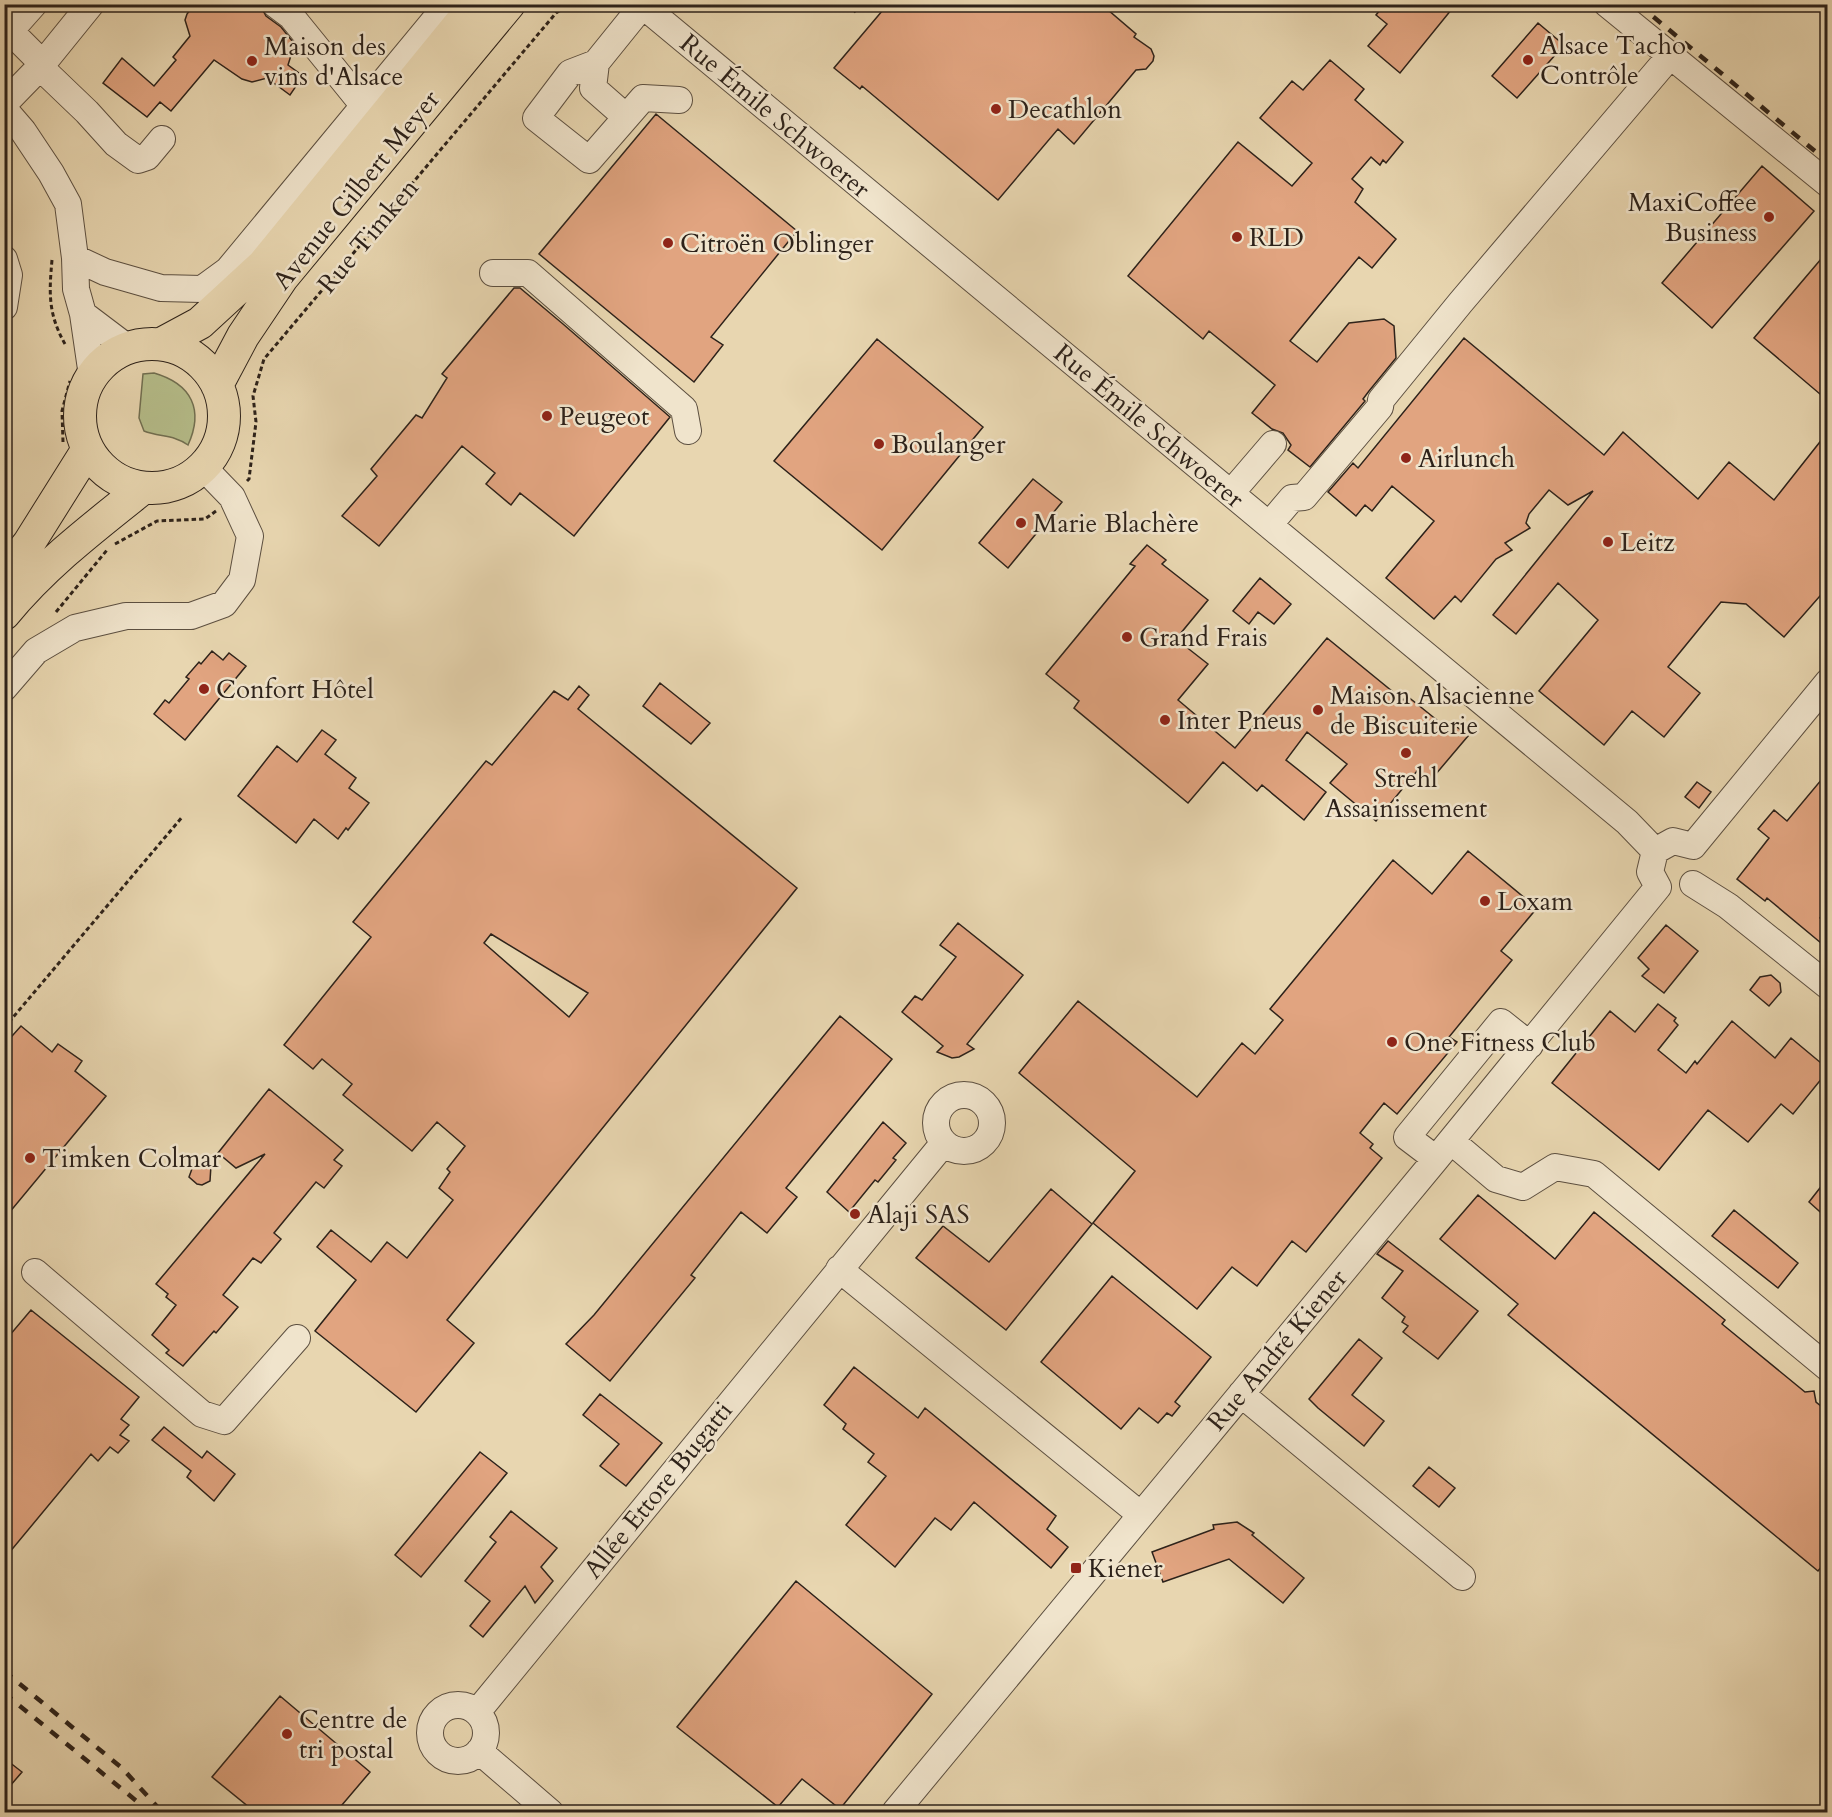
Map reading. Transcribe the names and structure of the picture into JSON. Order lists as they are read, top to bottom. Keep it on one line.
{"streets":{"main road":["Avenue Gilbert Meyer"],"street":["Rue Émile Schwoerer","Rue André Kiener","Allée Ettore Bugatti"],"path":["Rue Timken"]},"crossings":[["Rue Émile Schwoerer","Rue André Kiener"]],"places":{"other":["Alsace Tacho Contrôle","Maison des vins d'Alsace","Decathlon","MaxiCoffee Business","RLD","Citroën Oblinger","Peugeot","Boulanger","Airlunch","Marie Blachère","Leitz","Grand Frais","Confort Hôtel","Maison Alsacienne de Biscuiterie","Inter Pneus","Strehl Assainissement","Loxam","One Fitness Club","Timken Colmar","Alaji SAS","Centre de tri postal"],"transit":["Kiener"]}}
